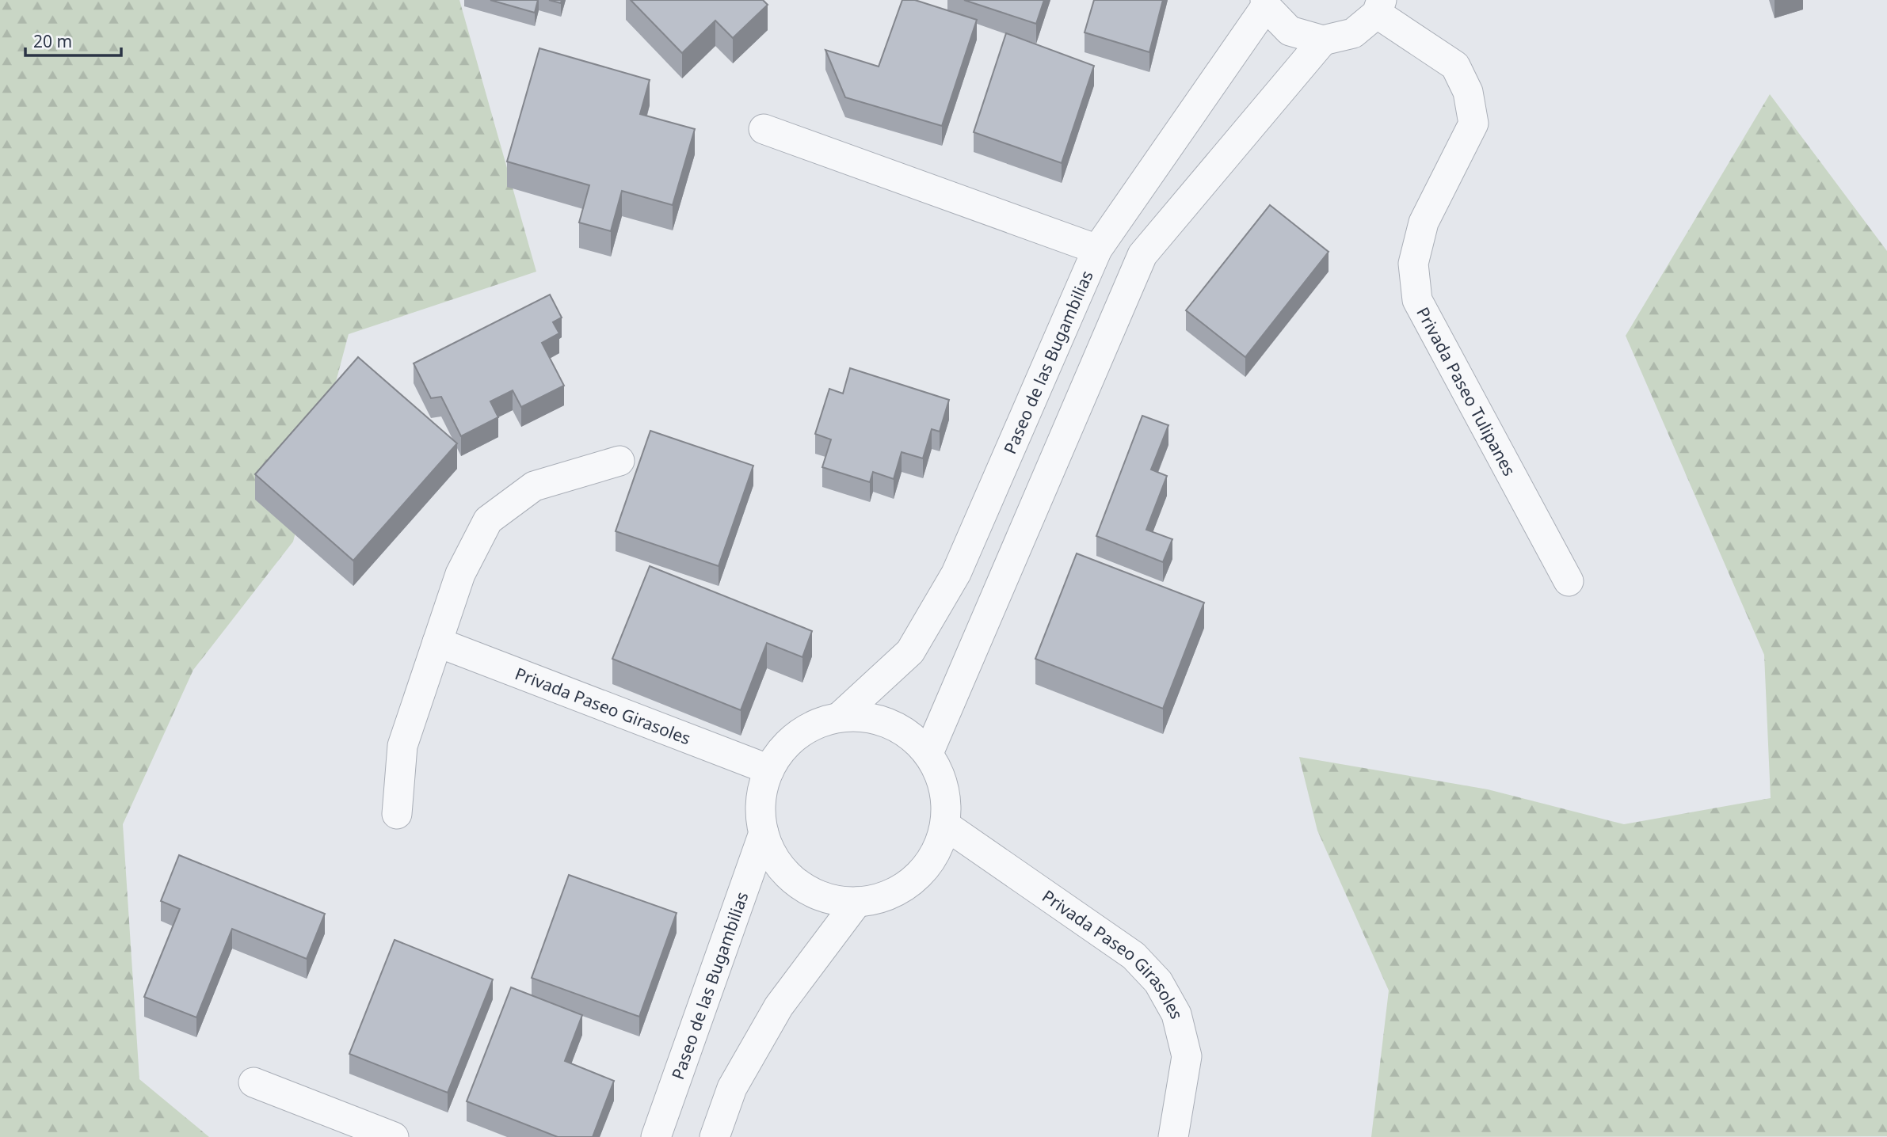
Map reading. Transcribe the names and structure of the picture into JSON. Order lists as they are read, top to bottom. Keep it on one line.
{"streets":{"street":["Paseo de las Bugambilias","Privada Paseo Tulipanes","Privada Paseo Girasoles"]},"crossings":[["Paseo de las Bugambilias","Privada Paseo Girasoles"]],"scale_bar":"20 m"}
